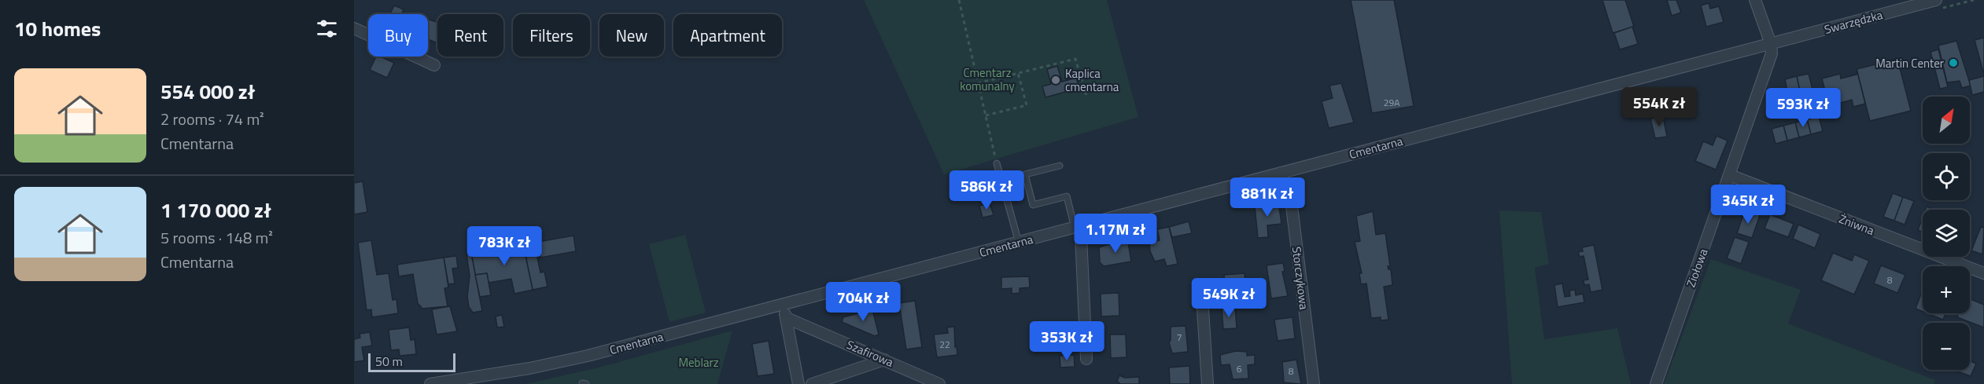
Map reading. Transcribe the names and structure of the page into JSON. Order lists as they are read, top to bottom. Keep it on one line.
{"streets":{"street":["Swarzędzka","Cmentarna","Żniwna","Ziołowa","Storczykowa","Szafirowa"]},"crossings":[["Swarzędzka","Cmentarna"],["Swarzędzka","Ziołowa"],["Cmentarna","Ziołowa"],["Cmentarna","Storczykowa"],["Żniwna","Ziołowa"]],"parks":["Cmentarz komunalny","Meblarz"],"places":["Martin Center","Kaplica cmentarna"],"house_numbers":["29A","8","7","22","6","8"],"scale_bar":"50 m","north":"top right","page":{"heading":"10 homes","chip":["Buy","Rent","Filters","New","Apartment"],"list":[{"name":"554 000 zł","note":"2 rooms · 74 m² · Cmentarna"},{"name":"1 170 000 zł","note":"5 rooms · 148 m² · Cmentarna"}],"price":["554K zł","593K zł","586K zł","881K zł","345K zł","1.17M zł","783K zł","549K zł","704K zł","353K zł"],"map_buttons":["+","−"],"scale":"50 m"}}
